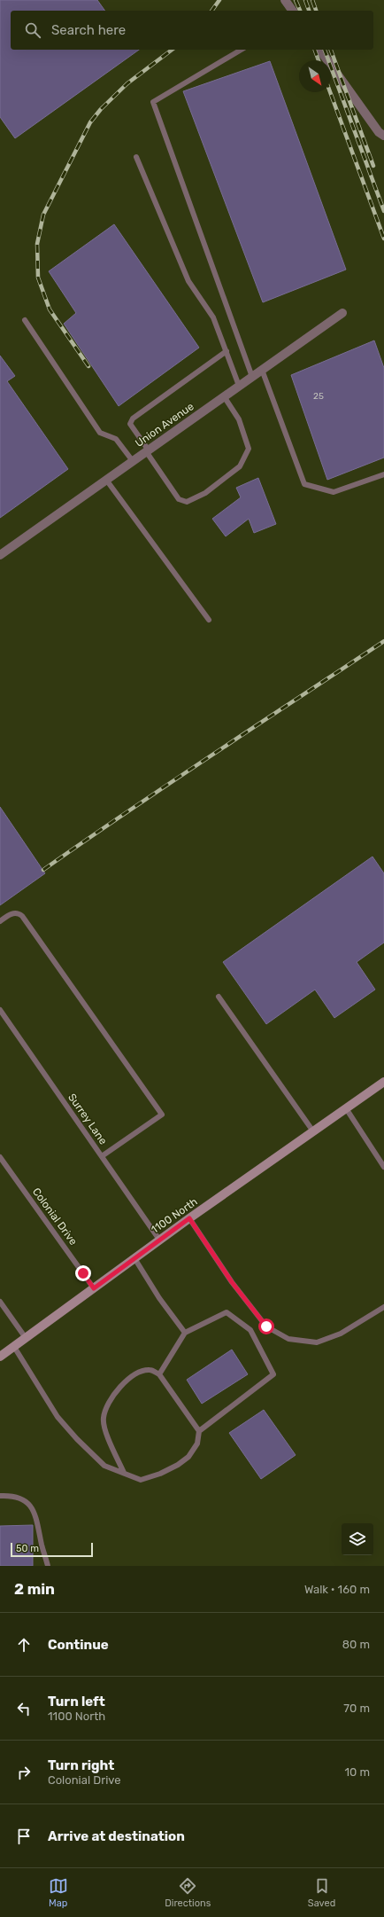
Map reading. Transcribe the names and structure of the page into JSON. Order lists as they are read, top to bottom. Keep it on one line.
{"streets":{"main road":["1100 North"],"street":["Union Avenue"],"lane":["Surrey Lane","Colonial Drive"]},"crossings":[["Surrey Lane","1100 North"],["1100 North","Colonial Drive"]],"house_numbers":["25"],"scale_bar":"50 m","north":"bottom right","page":{"search":"Search here","scale":"50 m","heading":["2 min","Walk · 160 m"],"list":[["Continue","80 m"],["Turn left","1100 North","70 m"],["Turn right","Colonial Drive","10 m"],"Arrive at destination"],"nav":["Map","Directions","Saved"]}}
